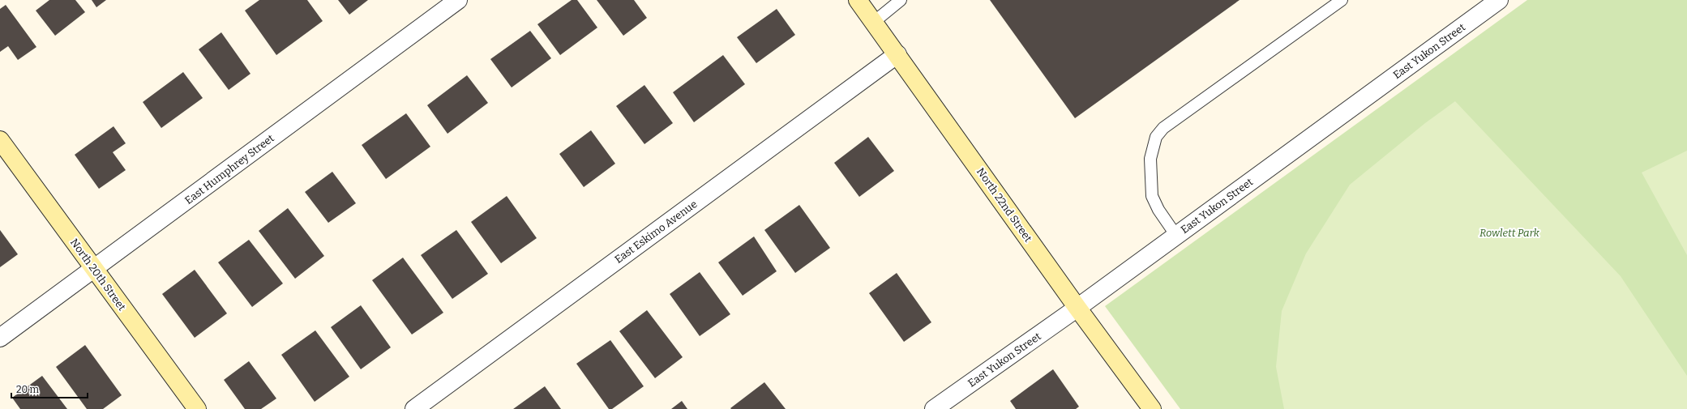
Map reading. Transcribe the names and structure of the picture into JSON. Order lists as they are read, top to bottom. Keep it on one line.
{"streets":{"street":["East Yukon Street","East Humphrey Street","North 22nd Street","East Eskimo Avenue","North 20th Street"]},"crossings":[["East Yukon Street","North 22nd Street"],["East Humphrey Street","North 20th Street"],["North 22nd Street","East Eskimo Avenue"]],"parks":["Rowlett Park"],"scale_bar":"20 m"}
